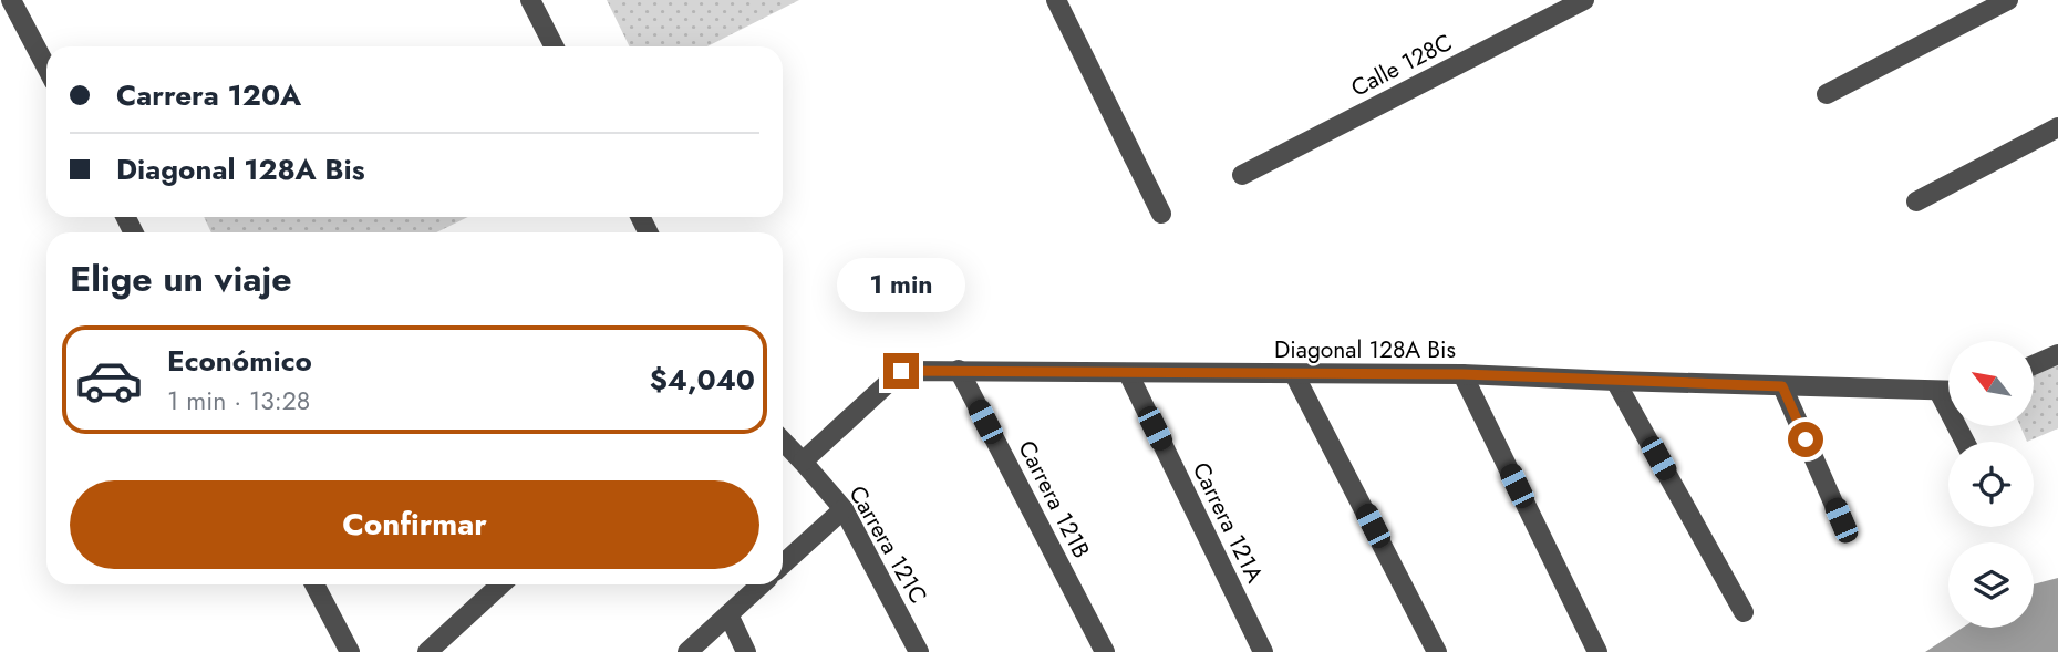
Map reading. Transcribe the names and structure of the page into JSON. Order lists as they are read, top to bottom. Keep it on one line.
{"streets":{"street":["Calle 128C","Diagonal 128A Bis","Carrera 121B","Carrera 121A","Carrera 121C"]},"crossings":[["Diagonal 128A Bis","Carrera 121B"],["Diagonal 128A Bis","Carrera 121A"],["Diagonal 128A Bis","Carrera 121C"]],"north":"top left","page":{"banner":["Carrera 120A","Diagonal 128A Bis"],"heading":"Elige un viaje","bubble":"1 min","list":[{"name":"Económico","note":"1 min · 13:28","value":"$4,040"}],"buttons":"Confirmar"}}
